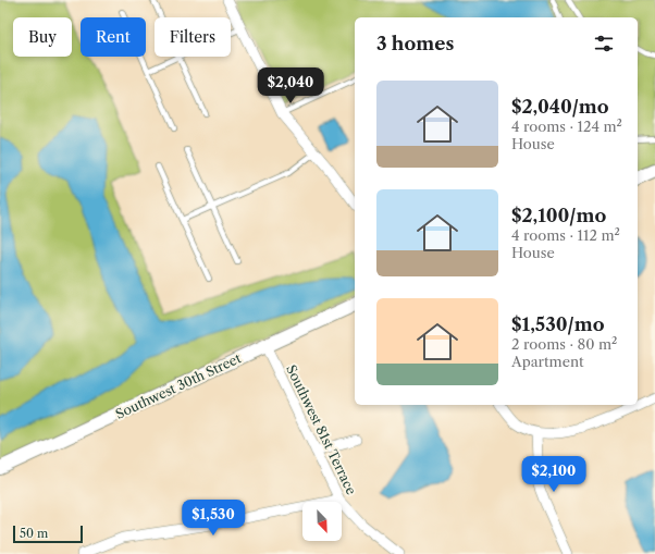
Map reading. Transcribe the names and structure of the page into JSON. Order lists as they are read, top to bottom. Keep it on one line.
{"streets":{"street":["Southwest 30th Street","Southwest 81st Terrace"]},"crossings":[["Southwest 30th Street","Southwest 81st Terrace"]],"scale_bar":"50 m","north":"bottom right","page":{"chip":["Buy","Rent","Filters"],"heading":"3 homes","price":["$2,040","$2,100","$1,530"],"list":[{"name":"$2,040/mo","note":"4 rooms · 124 m² · House"},{"name":"$2,100/mo","note":"4 rooms · 112 m² · House"},{"name":"$1,530/mo","note":"2 rooms · 80 m² · Apartment"}],"scale":"50 m"}}
